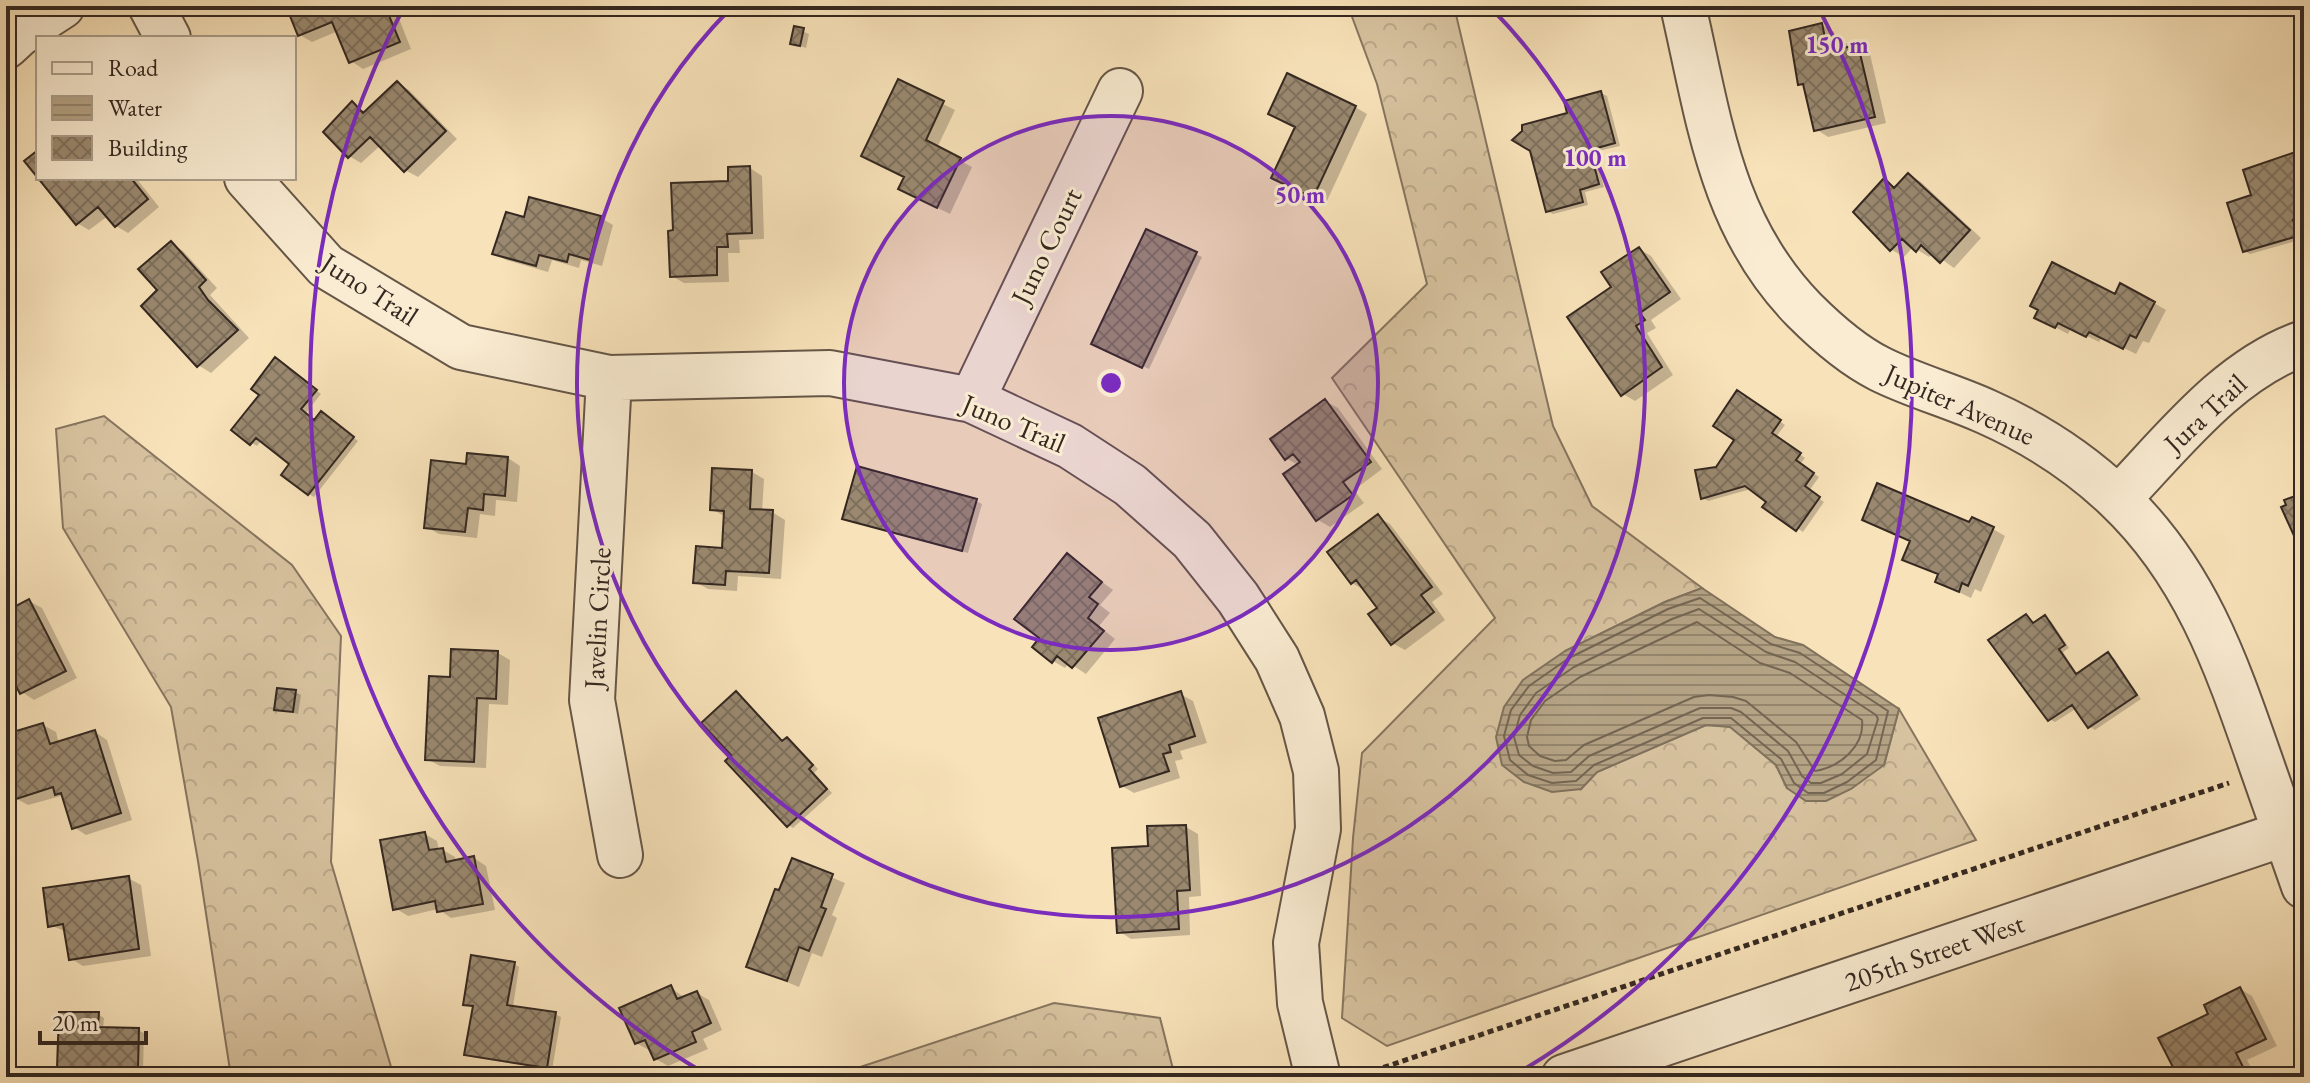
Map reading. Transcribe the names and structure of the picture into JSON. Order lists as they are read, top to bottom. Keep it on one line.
{"streets":{"street":["Juno Court","Juno Trail","Jupiter Avenue","Jura Trail","Javelin Circle","205th Street West"]},"crossings":[["Juno Court","Juno Trail"],["Juno Trail","Javelin Circle"],["Jupiter Avenue","Jura Trail"],["Jupiter Avenue","205th Street West"]],"legend":["Road","Water","Building"],"scale_bar":"20 m","rings":["150 m","100 m","50 m"]}
